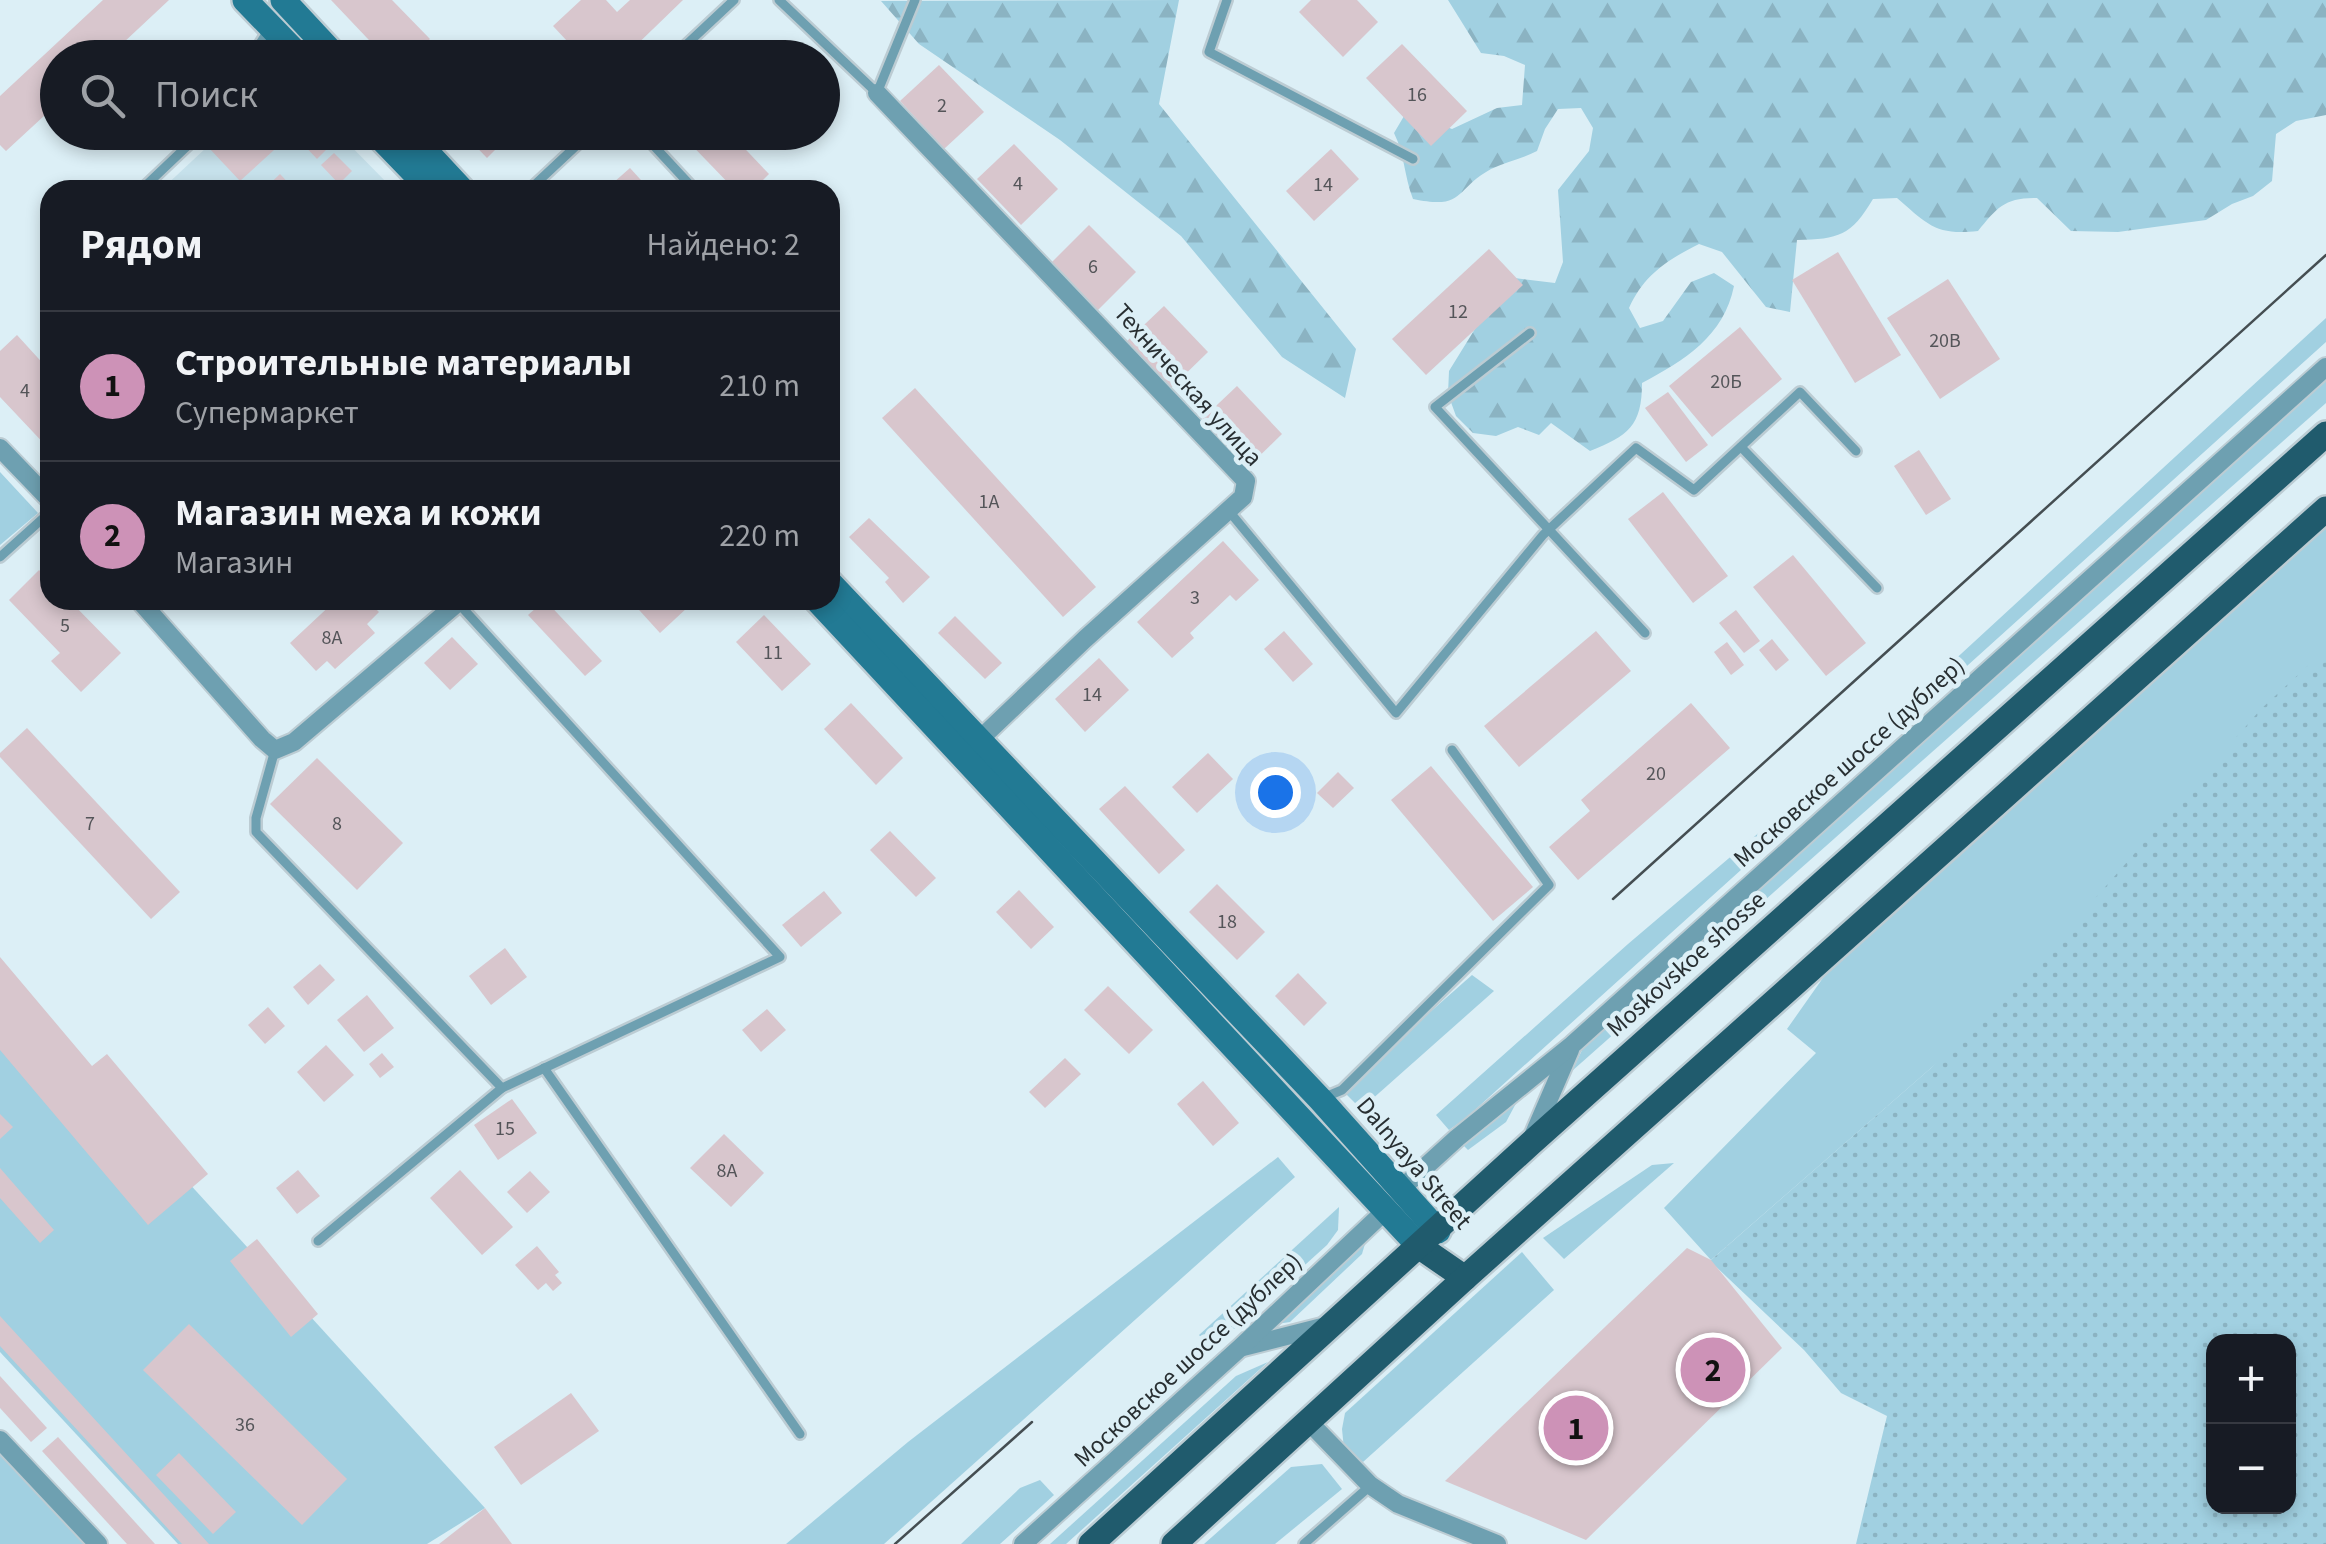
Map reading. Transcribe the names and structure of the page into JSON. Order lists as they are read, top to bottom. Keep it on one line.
{"streets":{"main road":["Moskovskoe shosse","Dalnyaya Street"],"street":["Техническая улица","Московское шоссе (дублер)"]},"crossings":[["Московское шоссе (дублер)","Dalnyaya Street"],["Moskovskoe shosse","Dalnyaya Street"]],"house_numbers":["16","2","4","14","6","12","20В","20Б","4","1А","3","5","8А","11","14","20","7","8","18","15","8А","36"],"page":{"search":"Поиск","heading":["Рядом","Найдено: 2"],"list":[{"mark":"1","name":"Строительные материалы","note":"Супермаркет","value":"210 m"},{"mark":"2","name":"Магазин меха и кожи","note":"Магазин","value":"220 m"}],"pins":["2","1"],"map_buttons":["+","−"]}}
